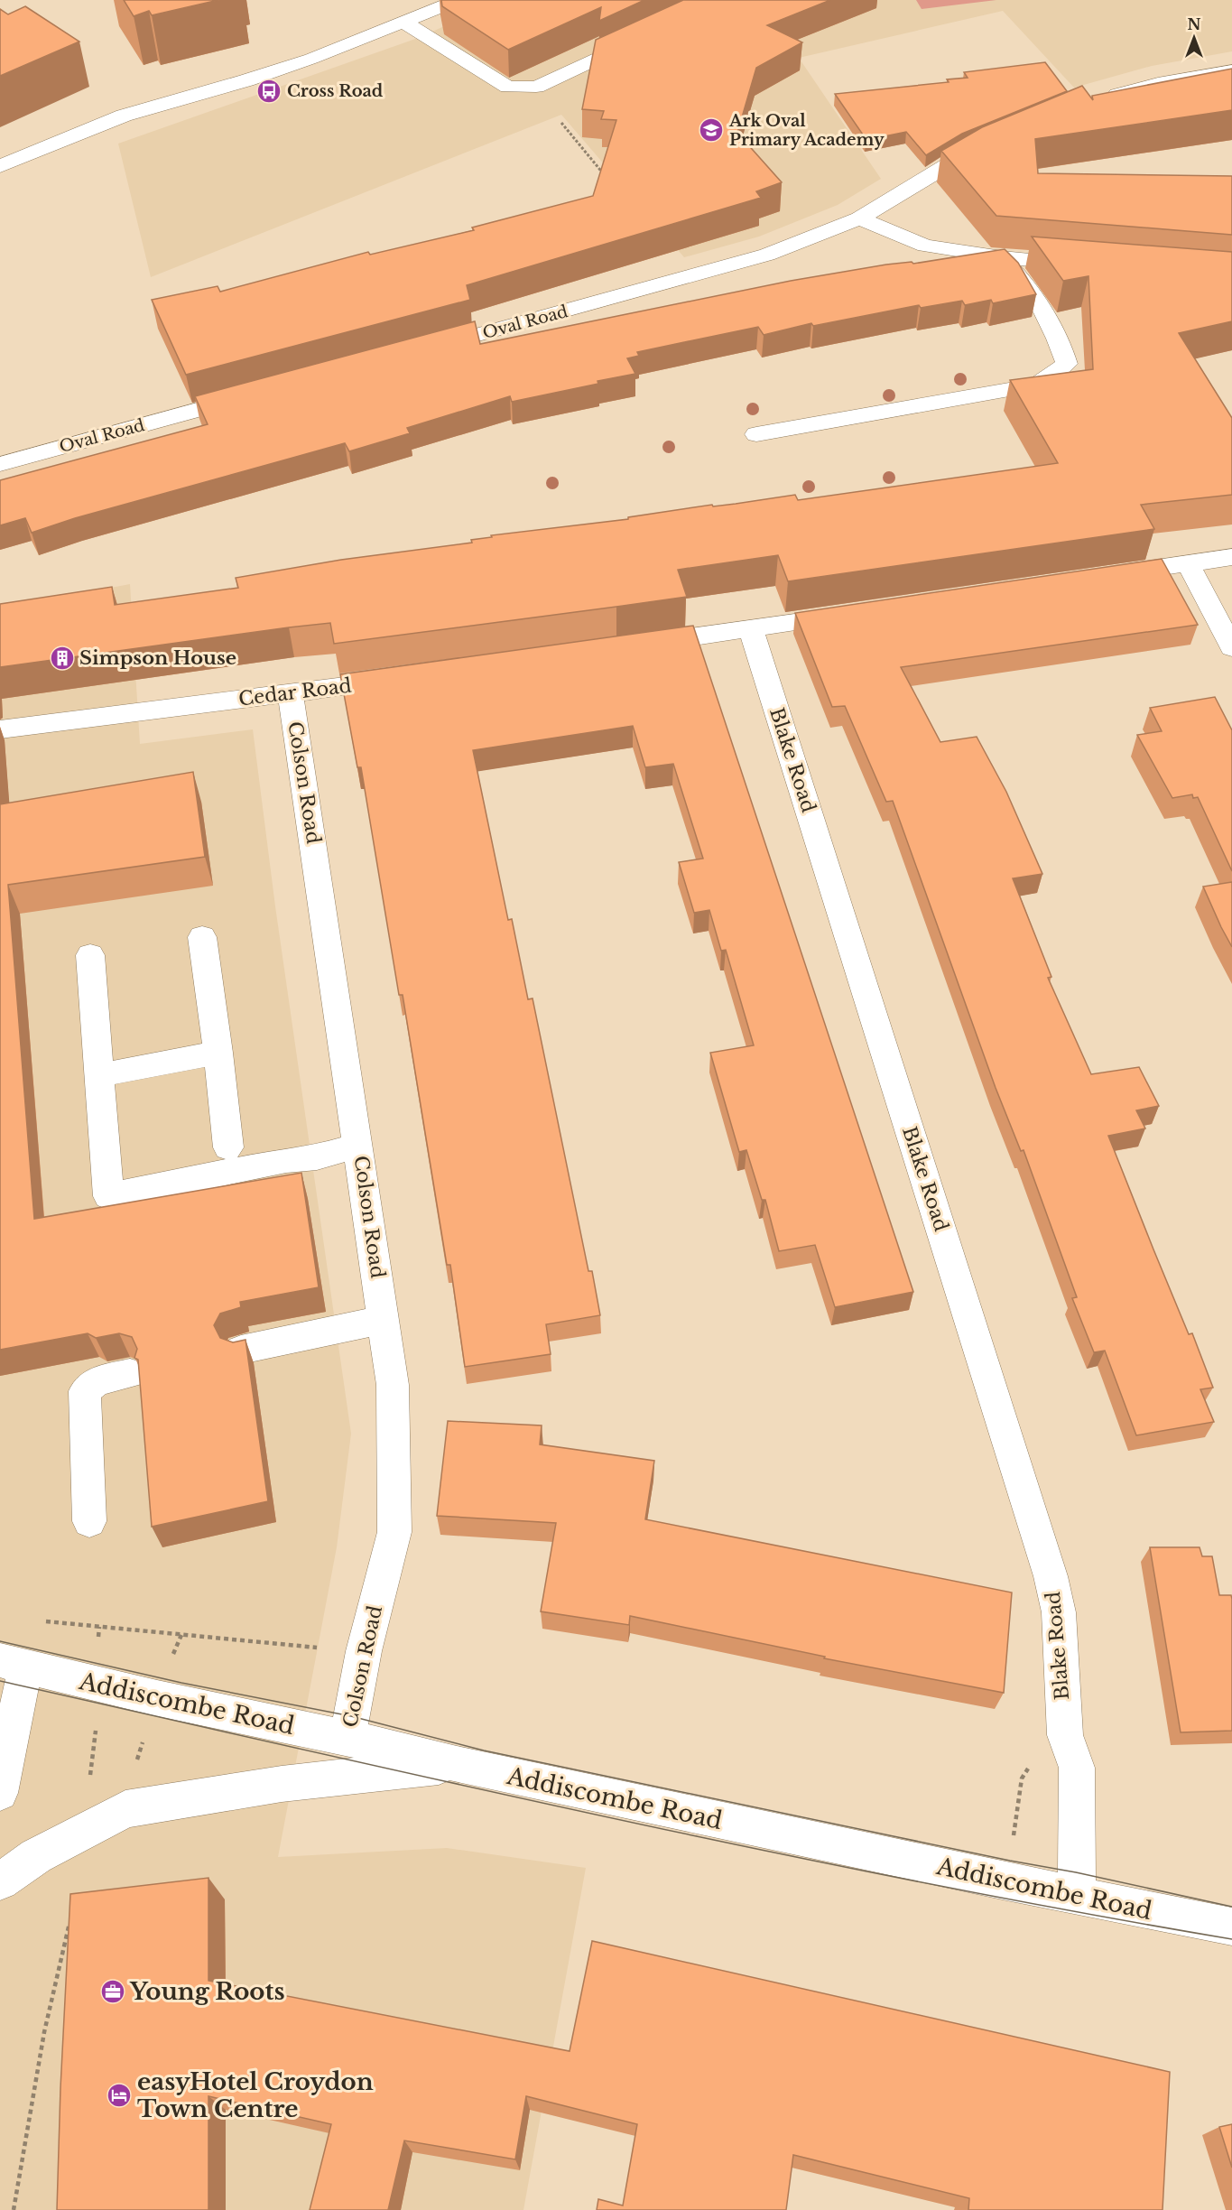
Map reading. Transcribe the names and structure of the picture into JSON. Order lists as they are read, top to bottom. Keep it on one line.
{"streets":{"street":["Oval Road","Cedar Road","Blake Road","Colson Road","Addiscombe Road"]},"crossings":[["Cedar Road","Colson Road"],["Blake Road","Addiscombe Road"],["Colson Road","Addiscombe Road"]],"places":{"bus stop":["Cross Road"],"school or university":["Ark Oval Primary Academy"],"building":["Simpson House"],"office":["Young Roots"],"hotel":["easyHotel Croydon Town Centre"]},"north":"top"}
